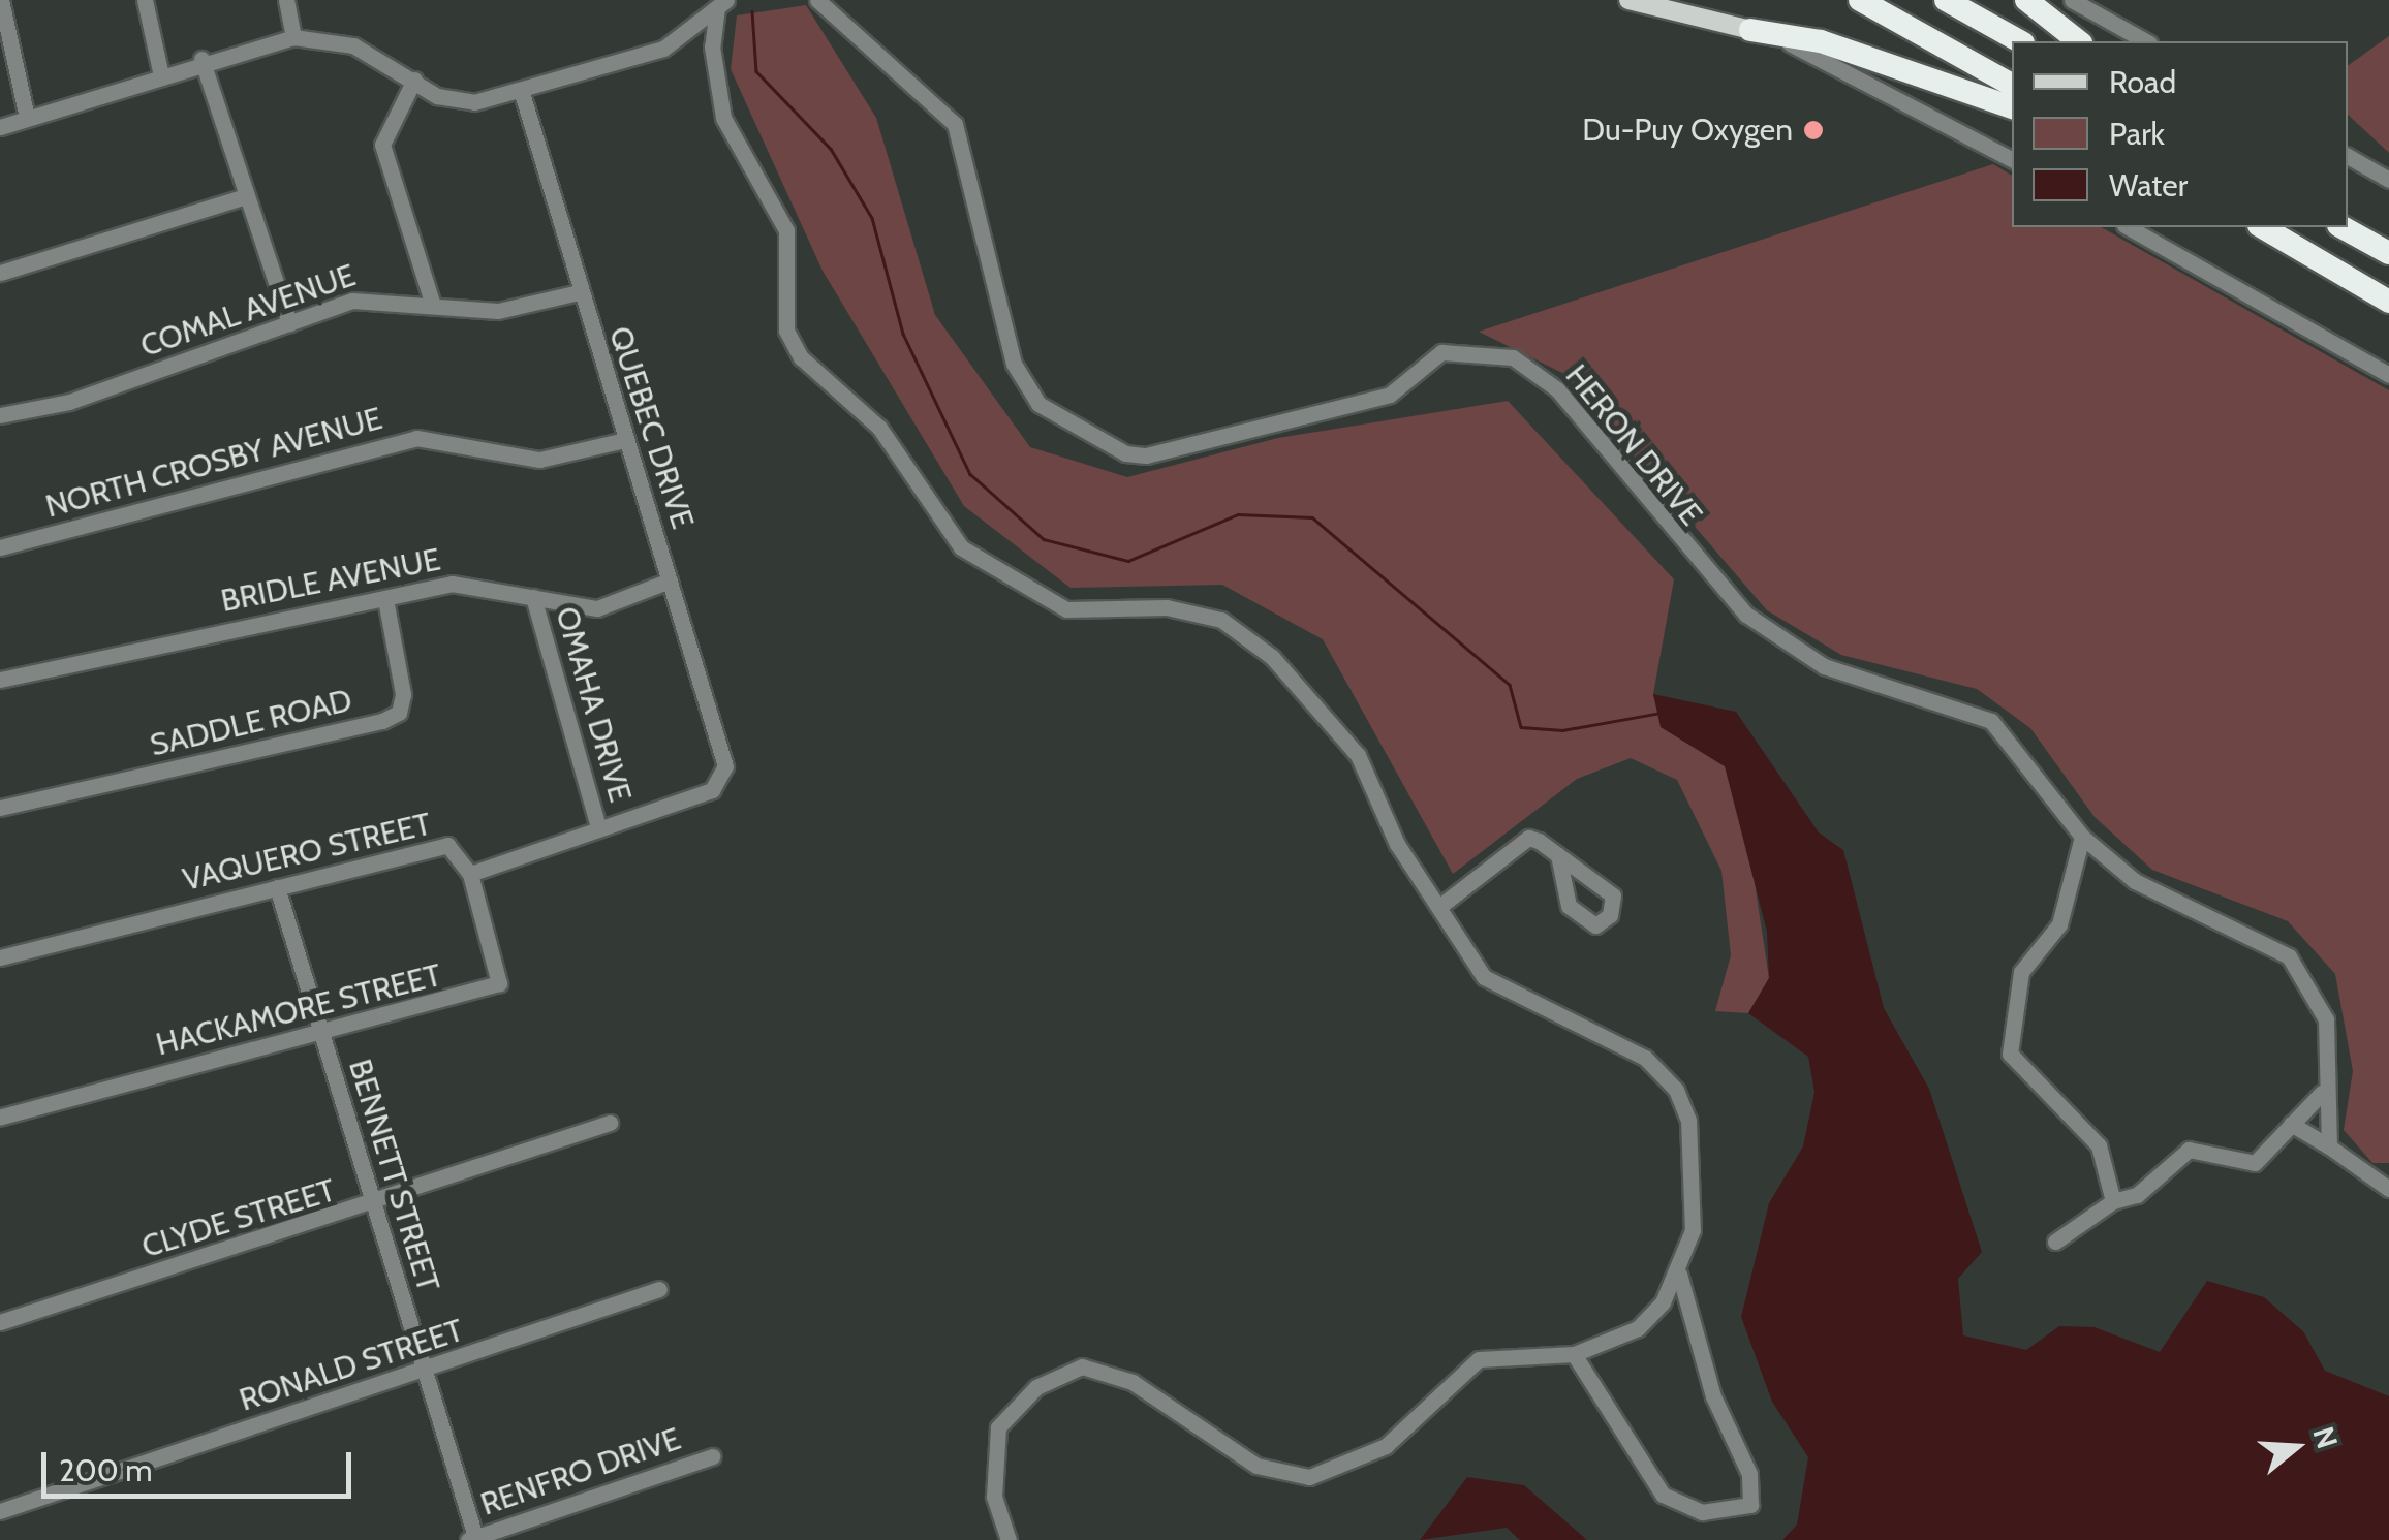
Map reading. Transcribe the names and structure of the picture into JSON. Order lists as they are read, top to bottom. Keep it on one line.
{"streets":{"street":["COMAL AVENUE","QUEBEC DRIVE","HERON DRIVE","NORTH CROSBY AVENUE","BRIDLE AVENUE","OMAHA DRIVE","SADDLE ROAD","VAQUERO STREET","HACKAMORE STREET","BENNETT STREET","CLYDE STREET","RONALD STREET","RENFRO DRIVE"]},"crossings":[["COMAL AVENUE","QUEBEC DRIVE"],["QUEBEC DRIVE","NORTH CROSBY AVENUE"],["QUEBEC DRIVE","BRIDLE AVENUE"],["QUEBEC DRIVE","OMAHA DRIVE"],["BRIDLE AVENUE","OMAHA DRIVE"],["BRIDLE AVENUE","SADDLE ROAD"],["VAQUERO STREET","HACKAMORE STREET"],["VAQUERO STREET","BENNETT STREET"],["HACKAMORE STREET","BENNETT STREET"],["BENNETT STREET","CLYDE STREET"],["BENNETT STREET","RONALD STREET"],["BENNETT STREET","RENFRO DRIVE"]],"places":["Du-Puy Oxygen"],"legend":["Road","Park","Water"],"scale_bar":"200 m","north":"right"}
